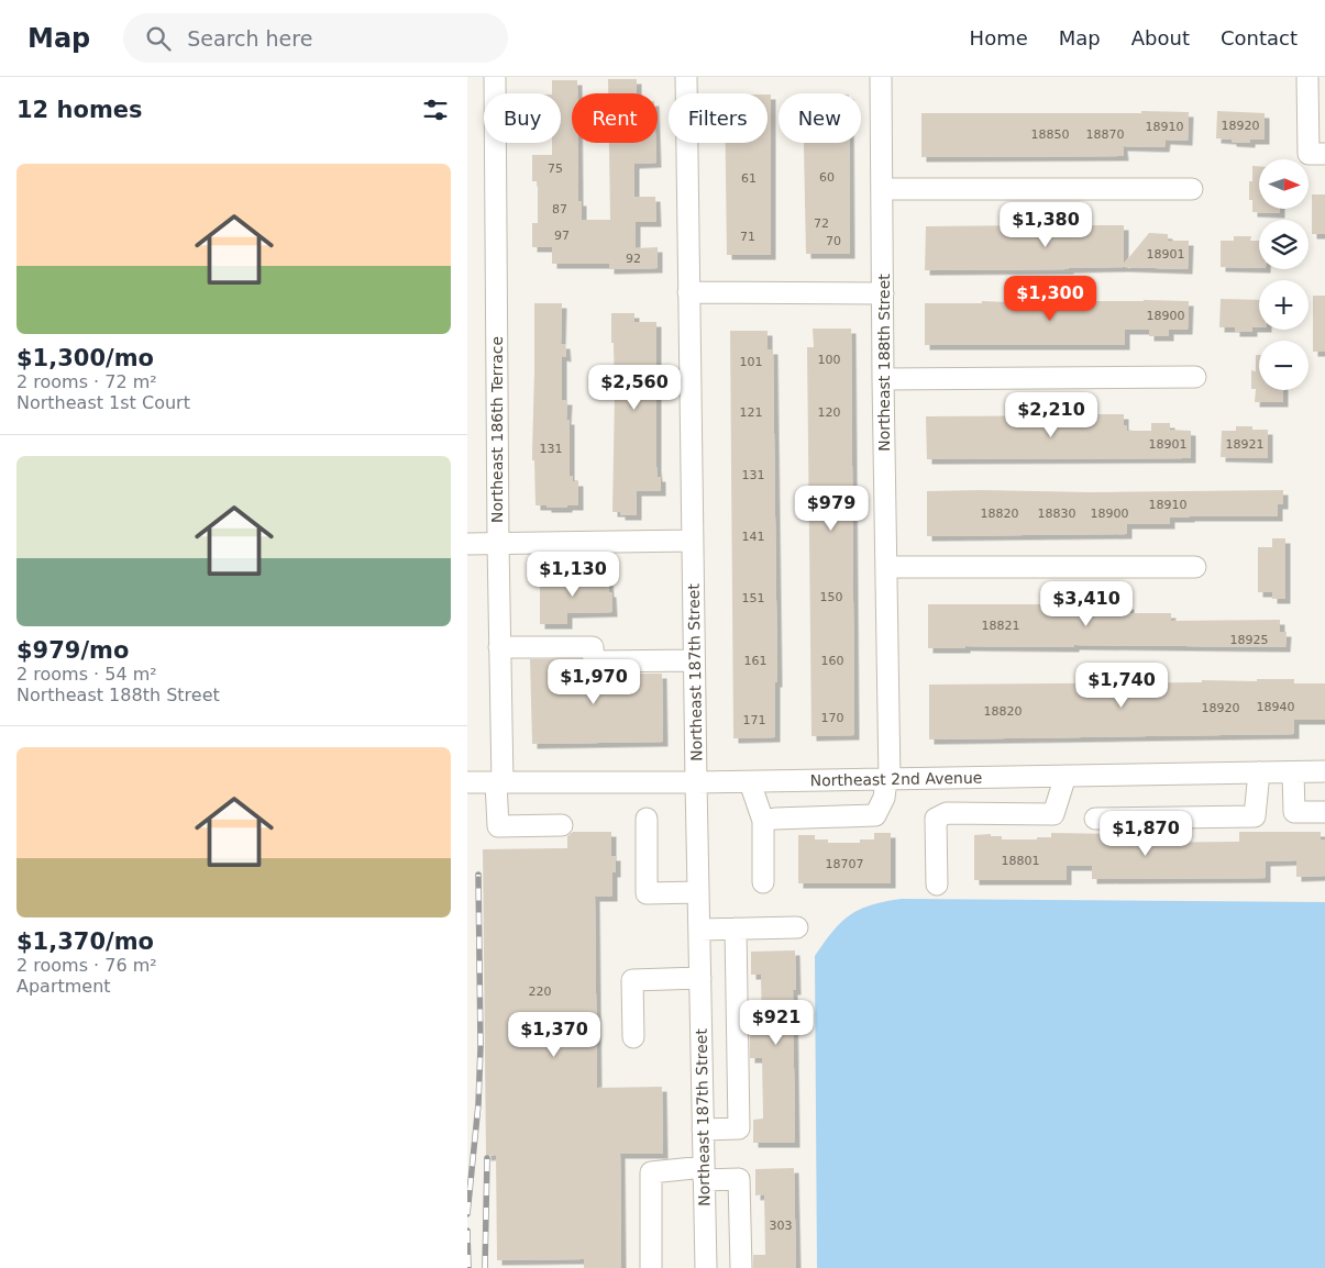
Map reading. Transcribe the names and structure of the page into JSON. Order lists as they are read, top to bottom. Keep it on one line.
{"streets":{"street":["Northeast 188th Street","Northeast 186th Terrace","Northeast 187th Street","Northeast 2nd Avenue"]},"crossings":[["Northeast 188th Street","Northeast 2nd Avenue"],["Northeast 186th Terrace","Northeast 2nd Avenue"],["Northeast 187th Street","Northeast 2nd Avenue"]],"house_numbers":["18920","18910","18850","18870","75","60","61","87","72","97","71","70","18901","92","18900","100","101","121","120","18901","18921","131","131","18910","18820","18830","18900","141","150","151","18821","18925","161","160","18940","18920","18820","170","171","18801","18707","220","303"],"north":"right","page":{"header":"Map","search":"Search here","nav":["Home","Map","About","Contact"],"heading":"12 homes","chip":["Buy","Rent","Filters","New"],"list":[{"name":"$1,300/mo","note":"2 rooms · 72 m² · Northeast 1st Court"},{"name":"$979/mo","note":"2 rooms · 54 m² · Northeast 188th Street"},{"name":"$1,370/mo","note":"2 rooms · 76 m² · Apartment"}],"map_buttons":["+","−"],"price":["$1,380","$1,300","$2,560","$2,210","$979","$1,130","$3,410","$1,970","$1,740","$1,870","$921","$1,370"]}}
